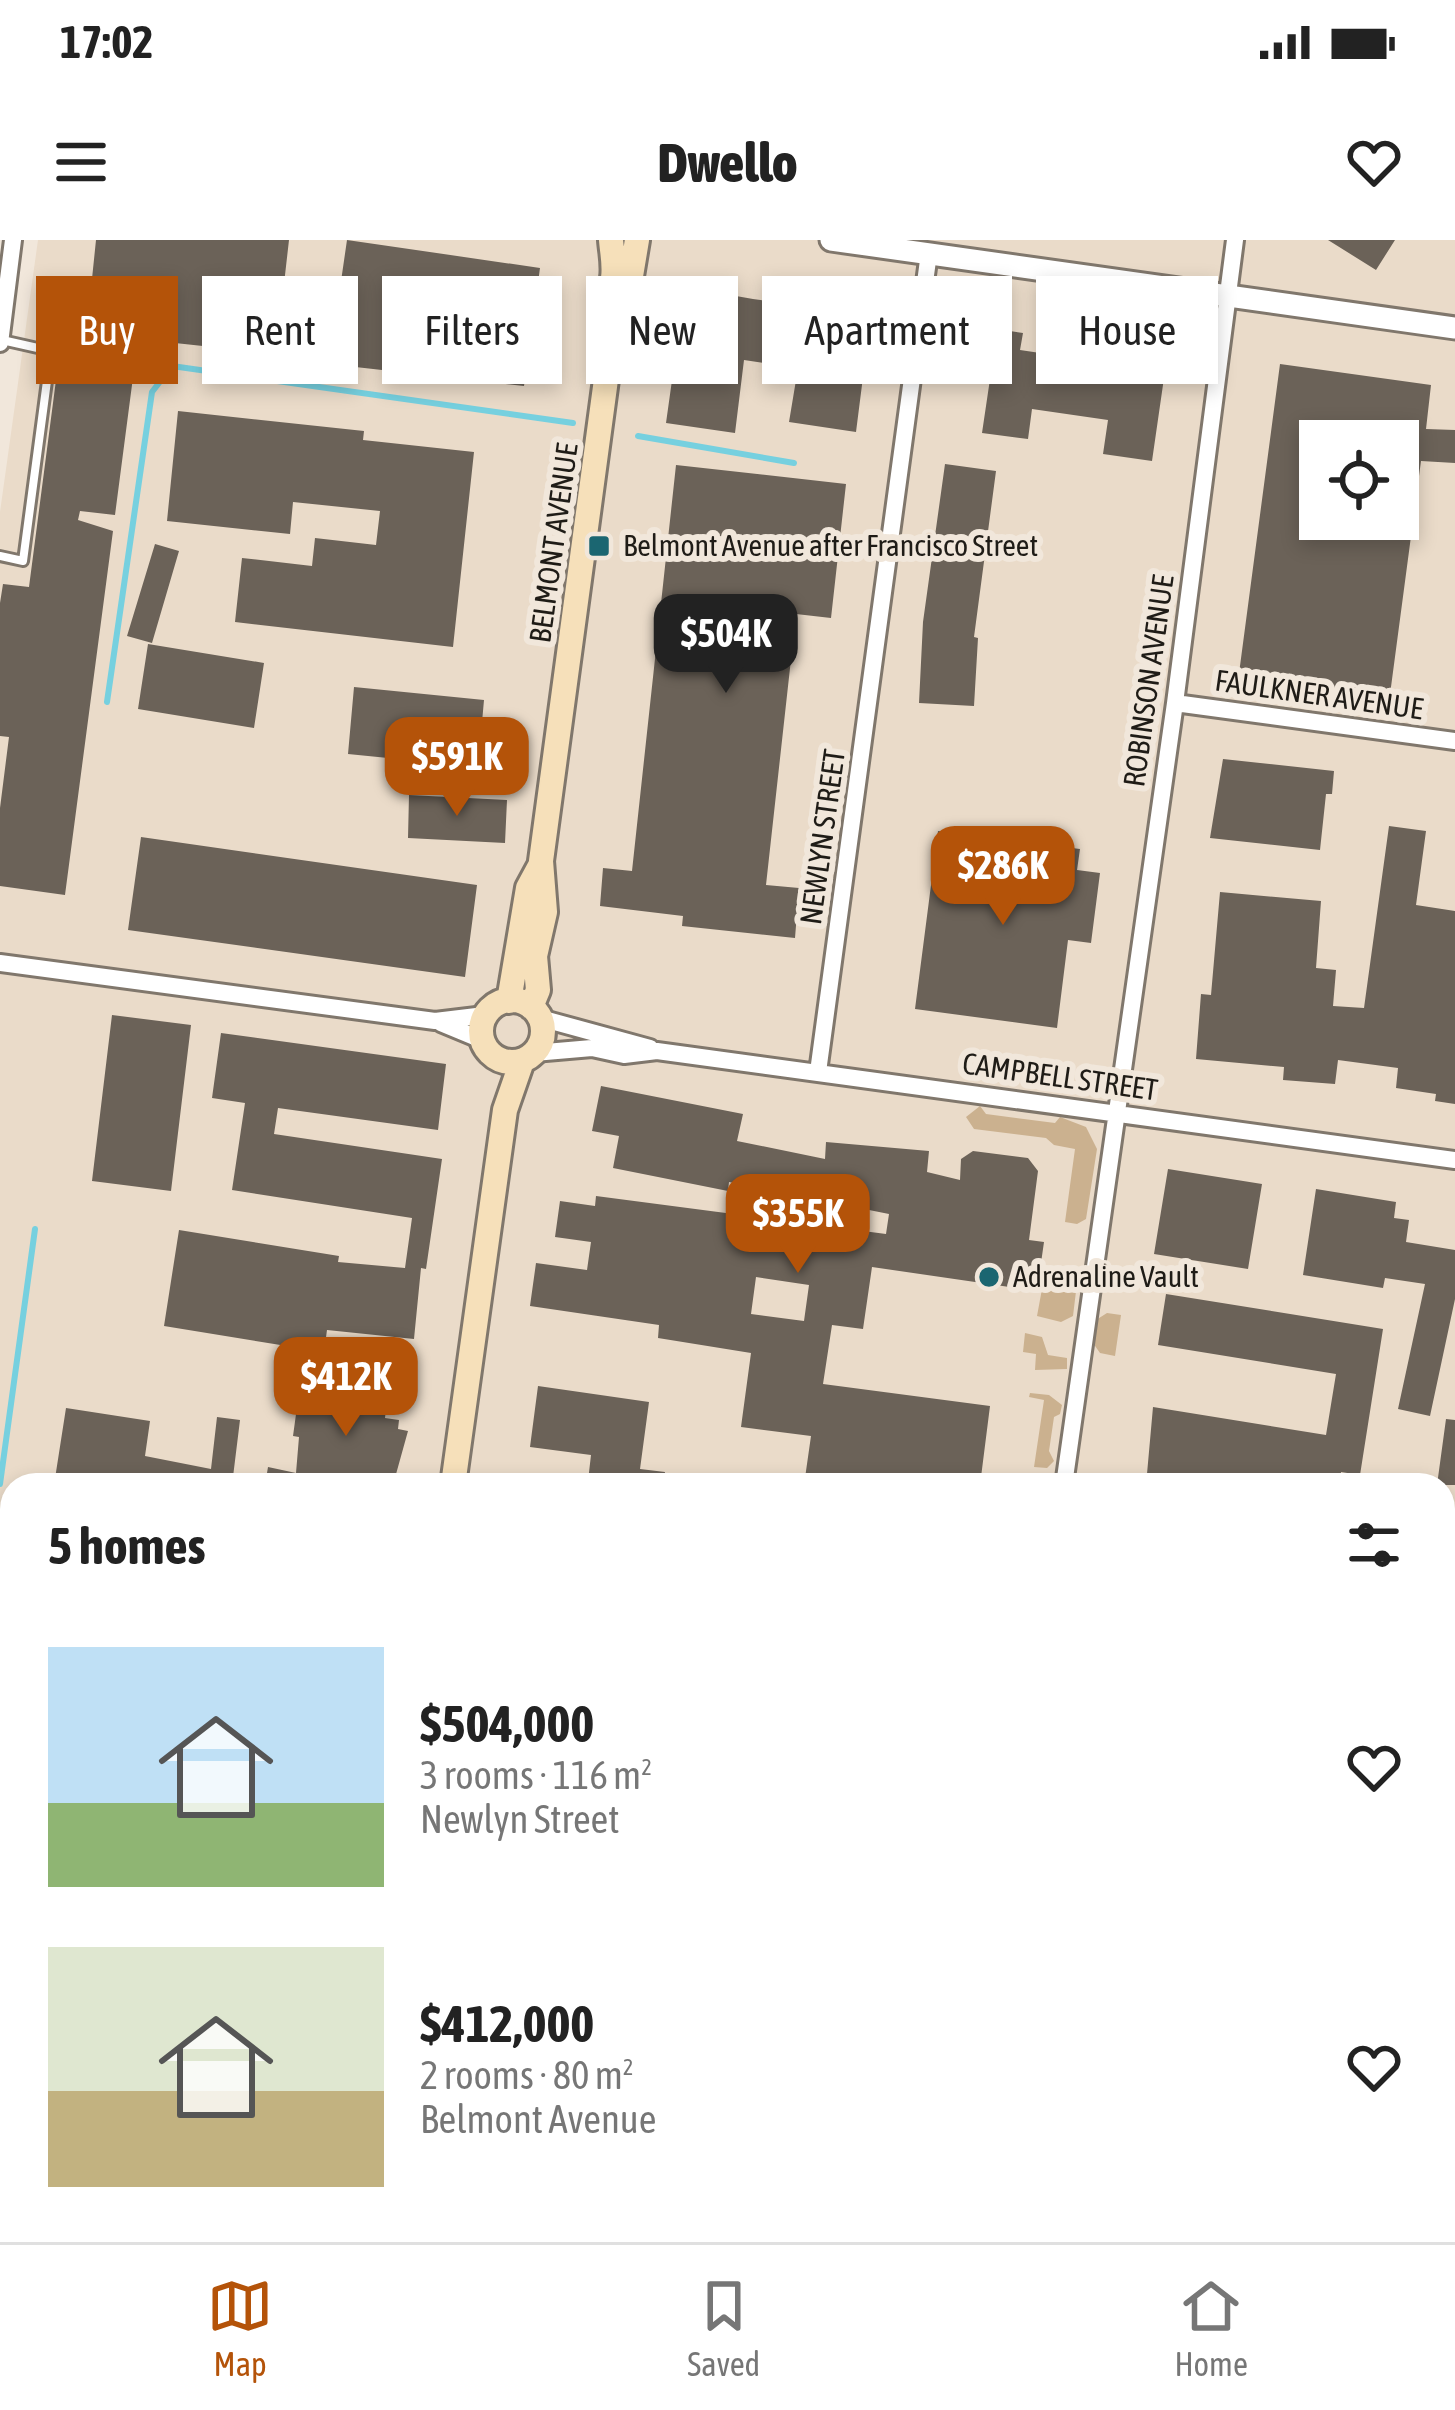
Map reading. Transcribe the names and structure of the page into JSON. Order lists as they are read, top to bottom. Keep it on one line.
{"streets":{"main road":["BELMONT AVENUE"],"street":["ROBINSON AVENUE","FAULKNER AVENUE","NEWLYN STREET","CAMPBELL STREET"]},"crossings":[["BELMONT AVENUE","CAMPBELL STREET"],["ROBINSON AVENUE","FAULKNER AVENUE"],["ROBINSON AVENUE","CAMPBELL STREET"],["NEWLYN STREET","CAMPBELL STREET"]],"places":{"transit":["Belmont Avenue after Francisco Street"],"other":["Adrenaline Vault"]},"page":{"status":"17:02","header":"Dwello","chip":["Buy","Rent","Filters","New","Apartment","House"],"price":["$504K","$591K","$286K","$355K","$412K"],"heading":"5 homes","list":[{"name":"$504,000","note":"3 rooms · 116 m² · Newlyn Street"},{"name":"$412,000","note":"2 rooms · 80 m² · Belmont Avenue"}],"tabs":["Map","Saved","Home"]}}
